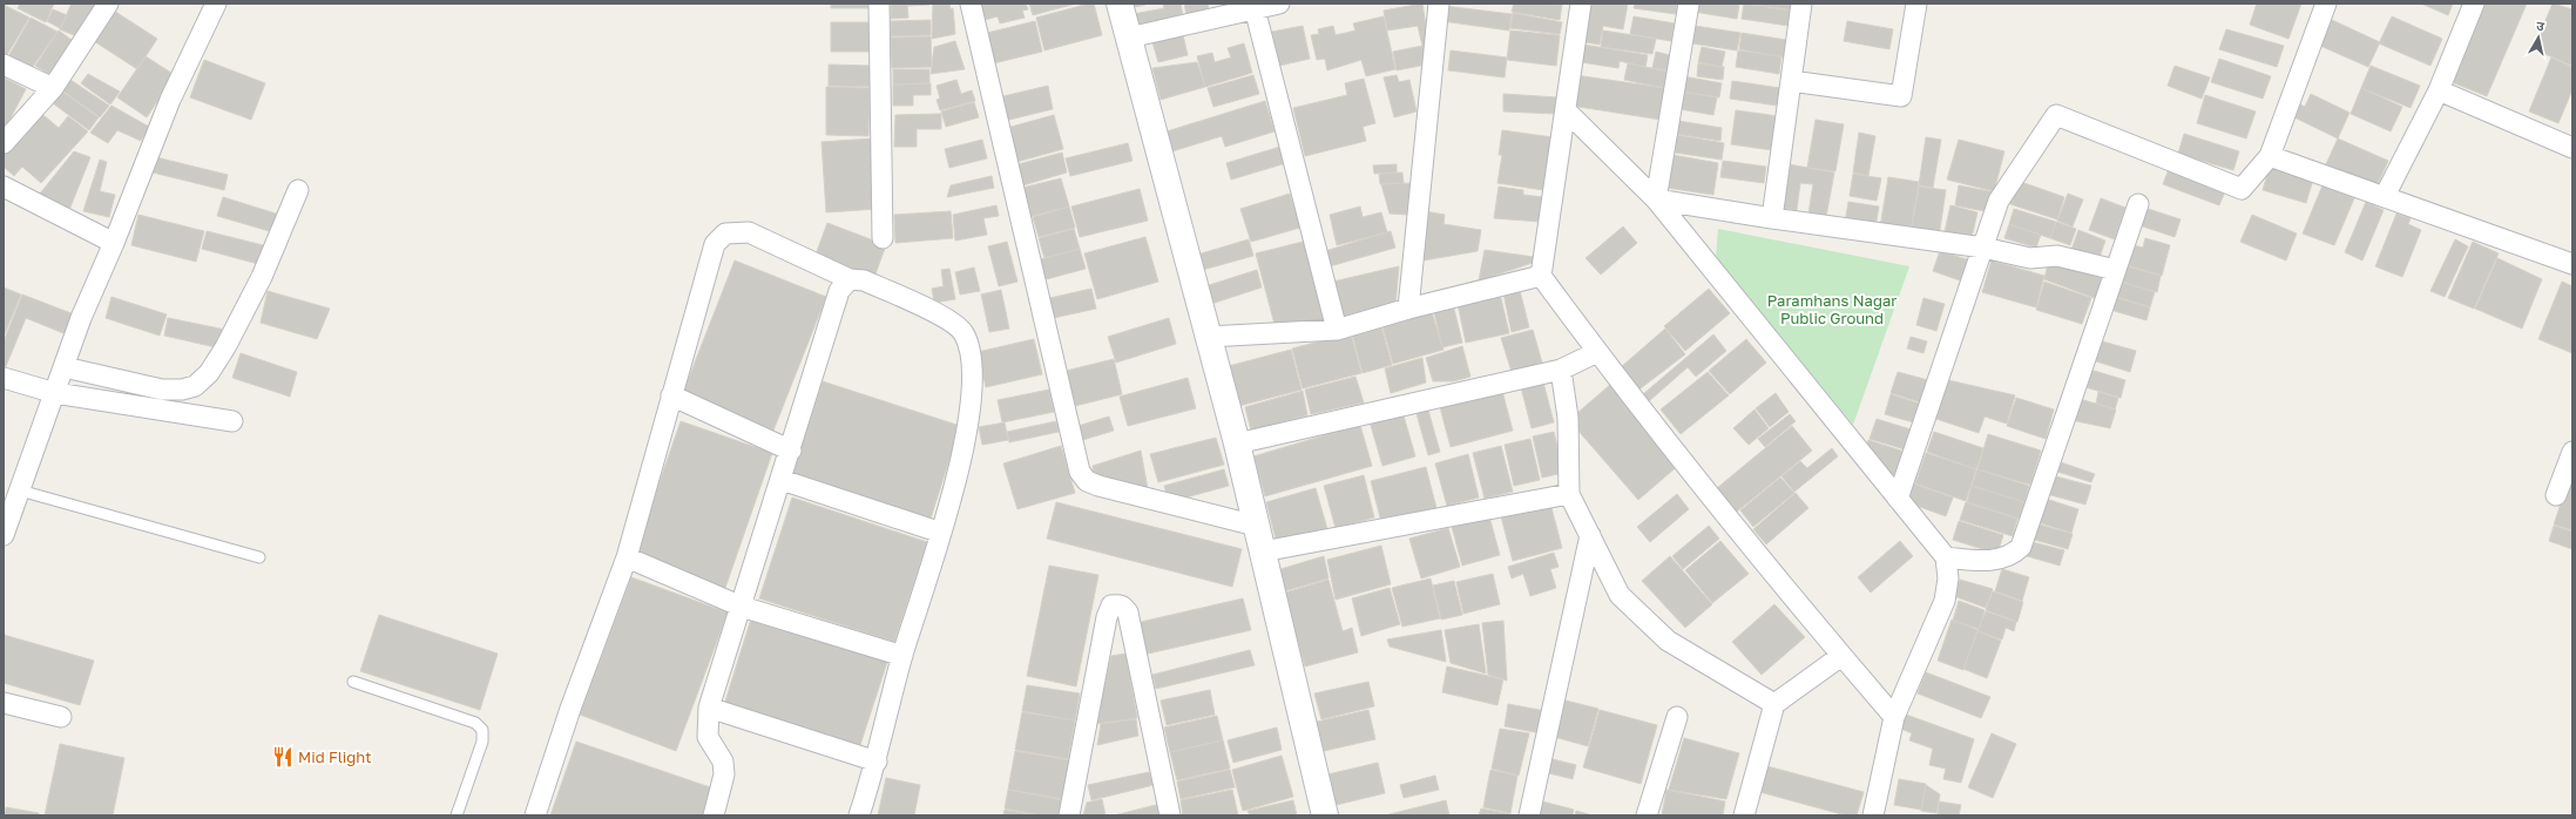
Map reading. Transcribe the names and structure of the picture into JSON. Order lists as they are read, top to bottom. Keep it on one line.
{"parks":["Paramhans Nagar Public Ground"],"places":{"restaurant":["Mid Flight"]},"north":"top"}
